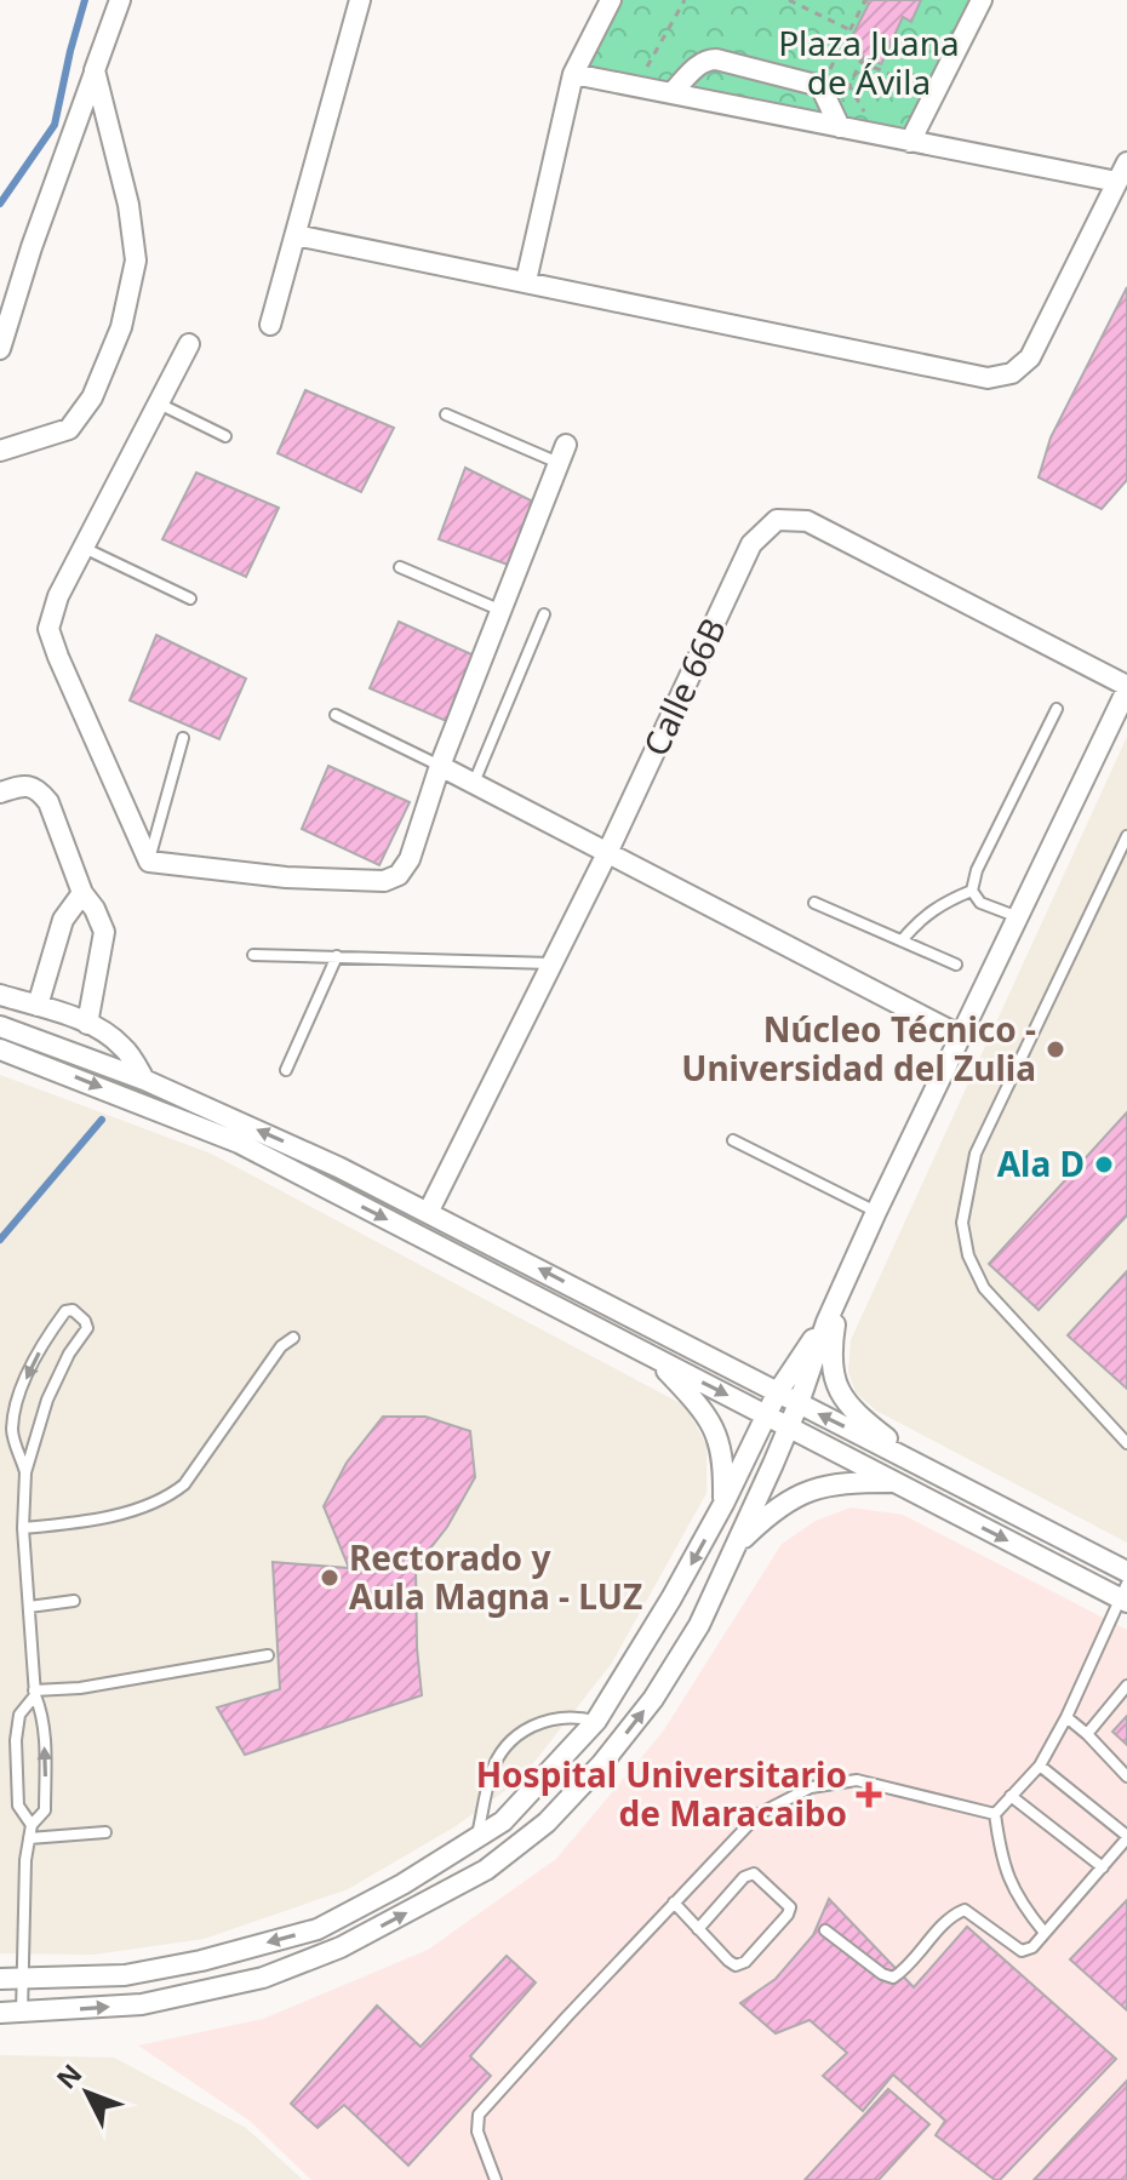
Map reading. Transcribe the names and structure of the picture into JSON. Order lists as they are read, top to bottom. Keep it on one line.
{"streets":{"street":["Calle 66B"]},"parks":["Plaza Juana de Ávila"],"places":{"other":["Núcleo Técnico - Universidad del Zulia","Ala D","Rectorado y Aula Magna - LUZ"],"health":["Hospital Universitario de Maracaibo"]},"north":"top left"}
